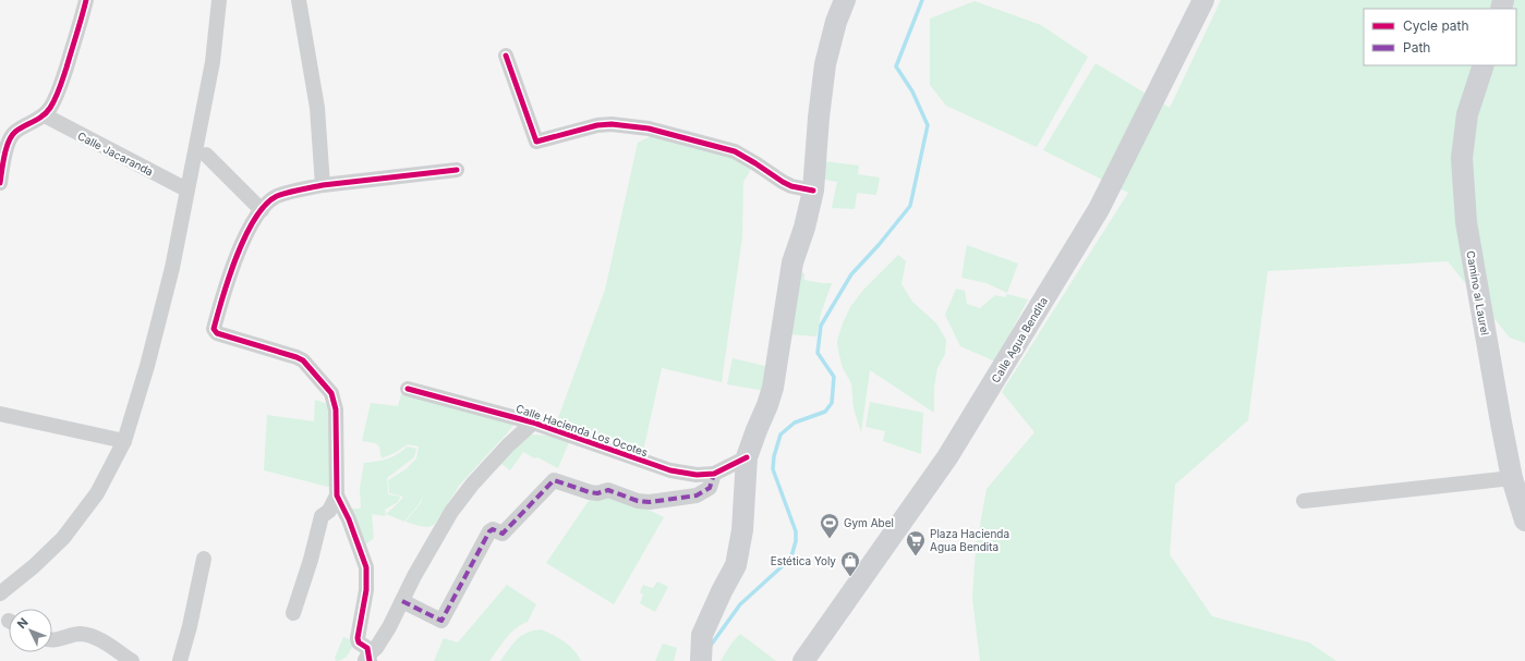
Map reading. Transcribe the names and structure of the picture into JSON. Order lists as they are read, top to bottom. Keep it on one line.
{"streets":{"main road":["Camino al Laurel","Calle Agua Bendita"],"street":["Calle Jacaranda","Calle Hacienda Los Ocotes"]},"places":{"sports":["Gym Abel"],"supermarket":["Plaza Hacienda Agua Bendita"],"shop":["Estética Yoly"]},"legend":["Cycle path","Path"],"north":"top left"}
